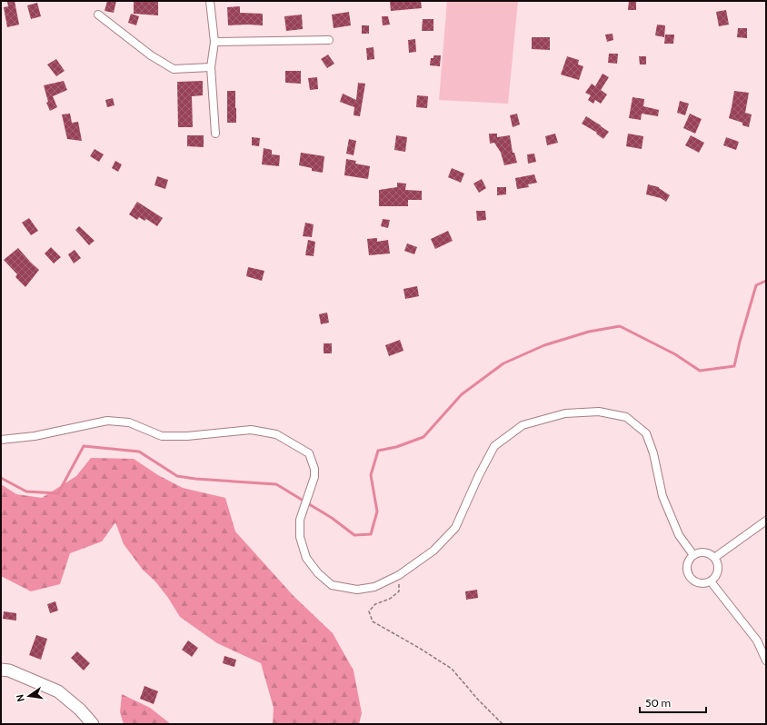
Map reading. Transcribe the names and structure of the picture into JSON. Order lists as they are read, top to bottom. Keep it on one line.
{"scale_bar":"50 m","north":"left"}
